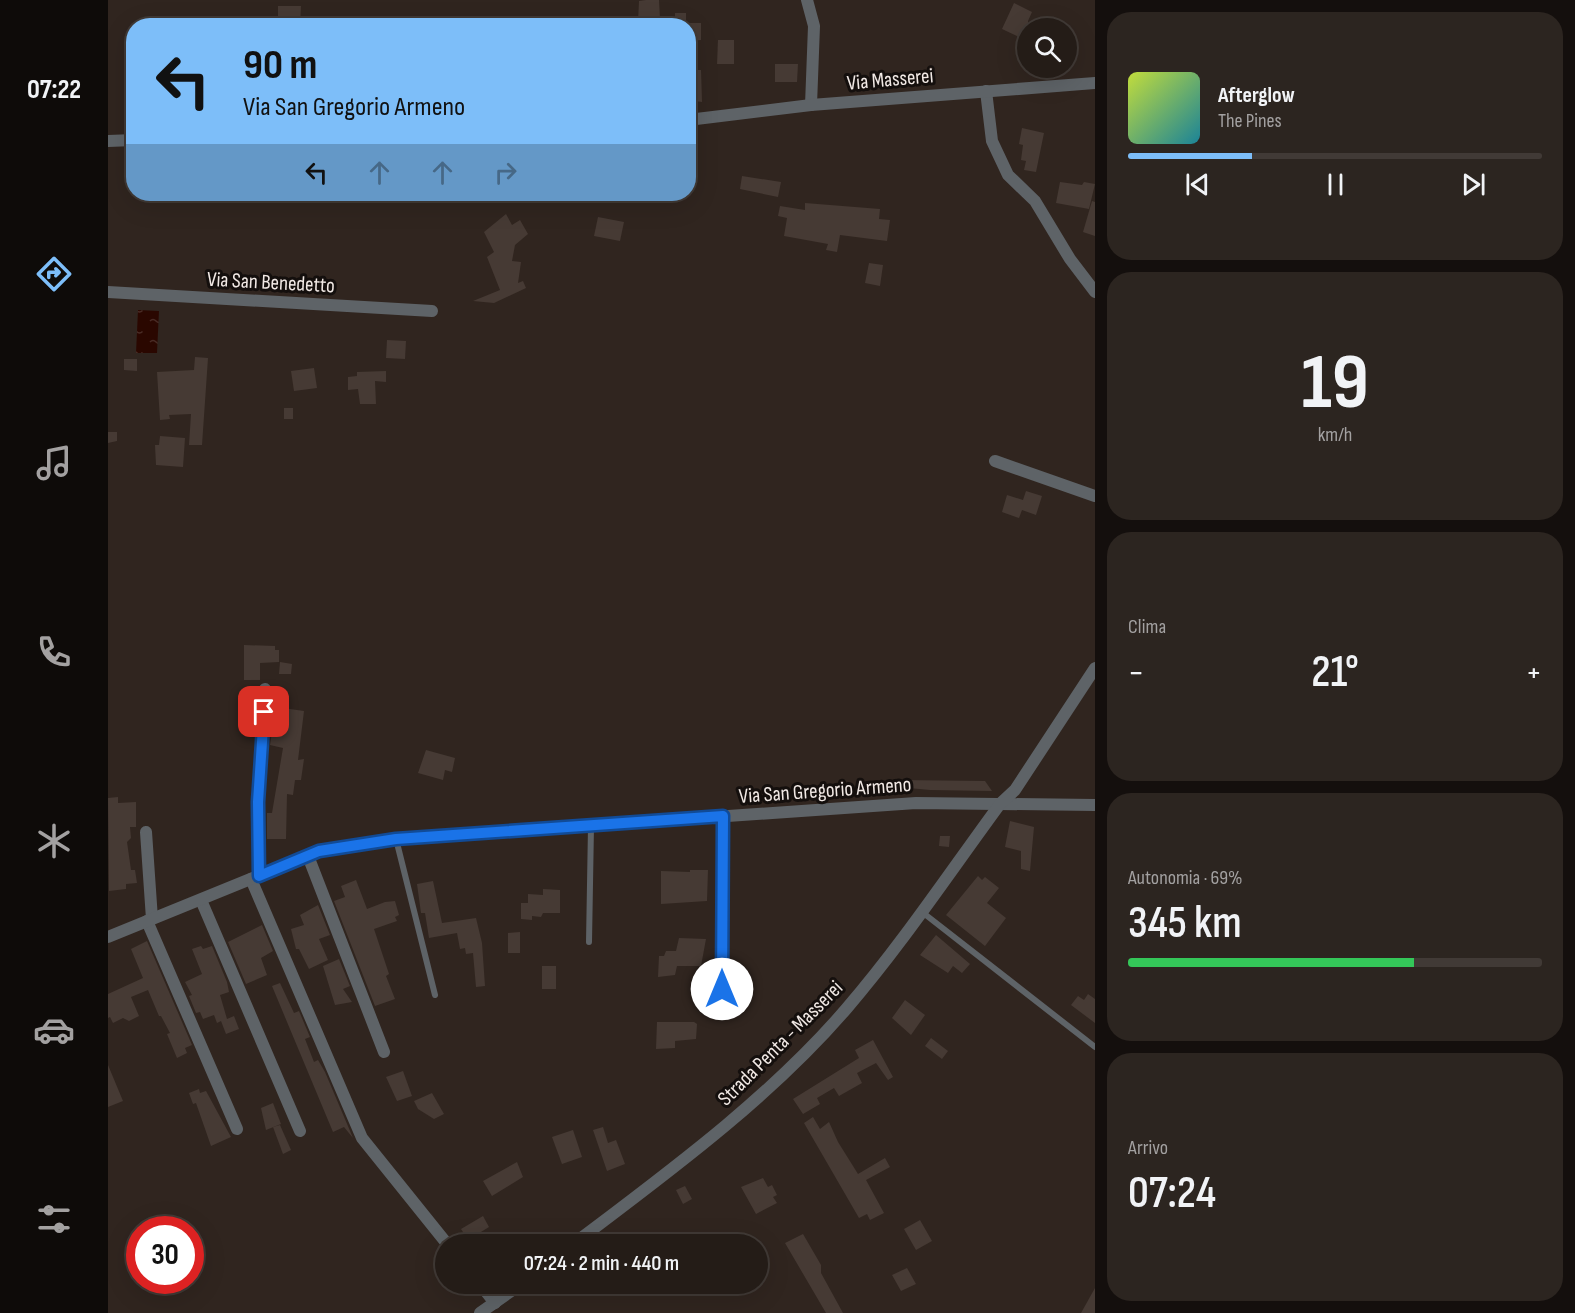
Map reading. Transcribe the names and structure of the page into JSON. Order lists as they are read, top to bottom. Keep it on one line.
{"streets":{"street":["Via Masserei","Via San Benedetto","Via San Gregorio Armeno","Strada Penta - Masserei"]},"crossings":[["Via San Gregorio Armeno","Strada Penta - Masserei"]],"page":{"tabs":"07:22","turn":["90 m","Via San Gregorio Armeno"],"song":["Afterglow","The Pines"],"tile":[["19","km/h"],"Clima",["Autonomia · 69%","345 km"],["Arrivo","07:24"]],"heat":["−","21°","+"],"limit":"30","trip":"07:24 · 2 min · 440 m"}}
